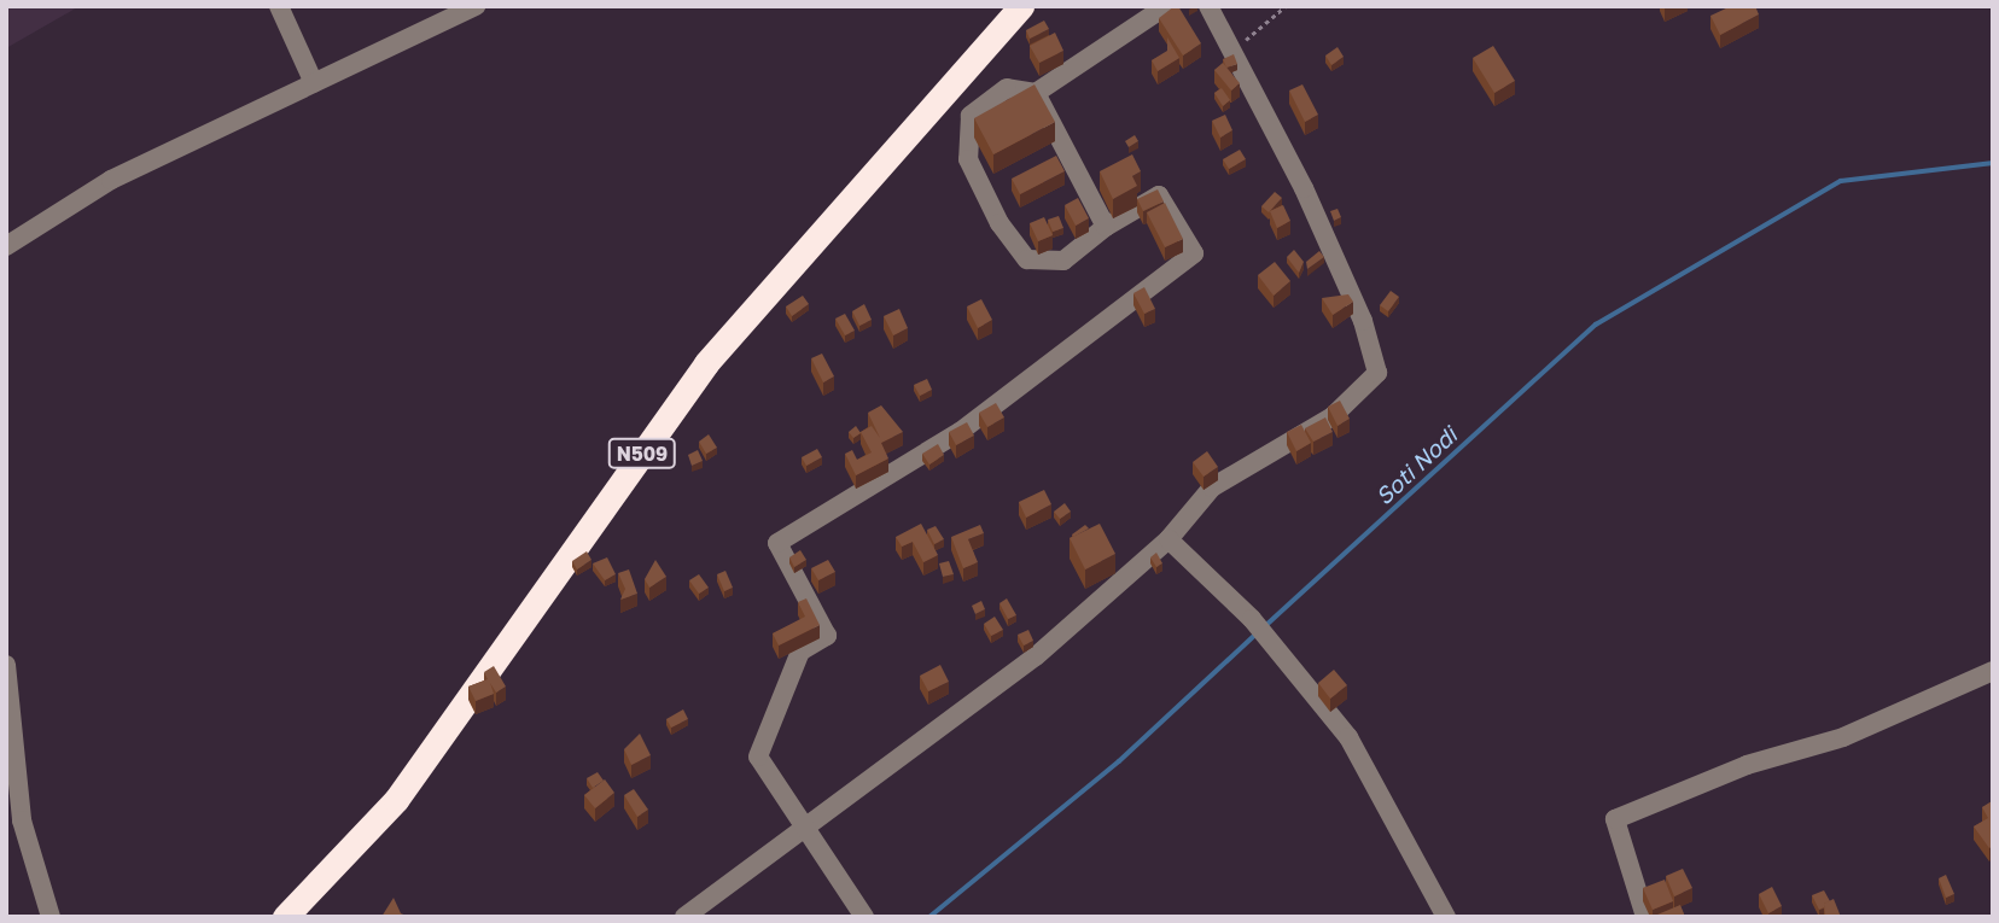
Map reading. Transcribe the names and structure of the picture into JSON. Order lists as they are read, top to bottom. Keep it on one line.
{"streets":{"highway":["N509"]},"water":["Soti Nodi"]}
